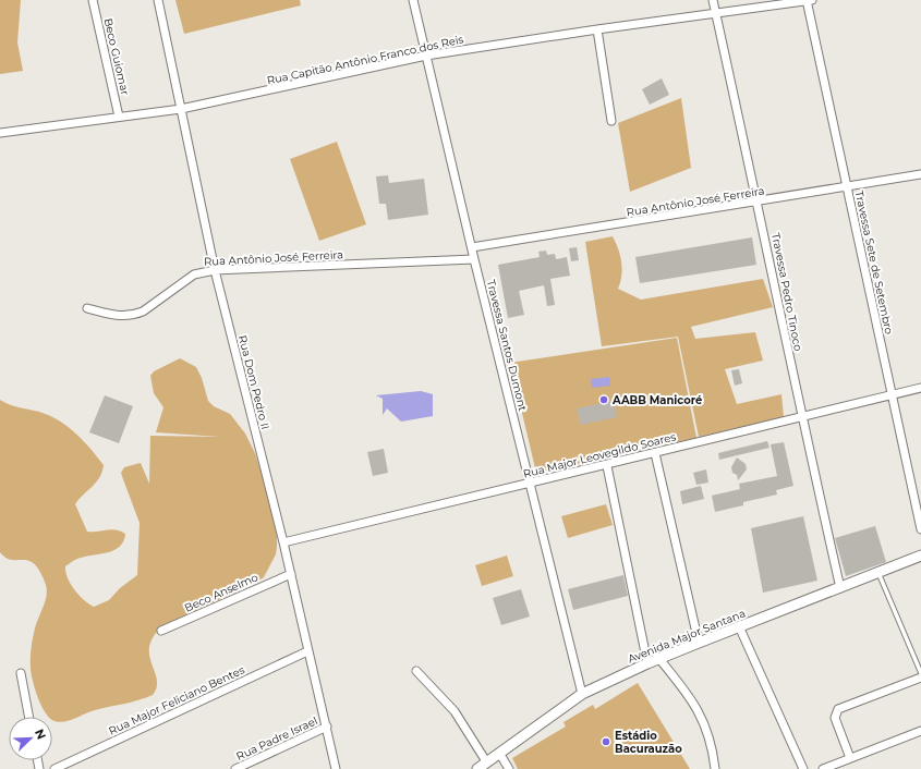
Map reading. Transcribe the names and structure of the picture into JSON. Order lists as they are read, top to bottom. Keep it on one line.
{"streets":{"street":["Beco Guiomar","Rua Capitão Antônio Franco dos Reis","Rua Antônio José Ferreira","Travessa Sete de Setembro","Travessa Pedro Tinoco","Travessa Santos Dumont","Rua Dom Pedro II","Rua Major Leovegildo Soares","Beco Anselmo","Avenida Major Santana","Rua Major Feliciano Bentes","Rua Padre Israel"]},"crossings":[["Beco Guiomar","Rua Capitão Antônio Franco dos Reis"],["Rua Capitão Antônio Franco dos Reis","Travessa Sete de Setembro"],["Rua Capitão Antônio Franco dos Reis","Travessa Pedro Tinoco"],["Rua Capitão Antônio Franco dos Reis","Travessa Santos Dumont"],["Rua Capitão Antônio Franco dos Reis","Rua Dom Pedro II"],["Rua Antônio José Ferreira","Travessa Sete de Setembro"],["Rua Antônio José Ferreira","Travessa Pedro Tinoco"],["Rua Antônio José Ferreira","Travessa Santos Dumont"],["Rua Antônio José Ferreira","Rua Dom Pedro II"],["Travessa Sete de Setembro","Rua Major Leovegildo Soares"],["Travessa Pedro Tinoco","Rua Major Leovegildo Soares"],["Travessa Pedro Tinoco","Avenida Major Santana"],["Travessa Santos Dumont","Rua Major Leovegildo Soares"],["Travessa Santos Dumont","Avenida Major Santana"],["Rua Dom Pedro II","Rua Major Leovegildo Soares"],["Rua Dom Pedro II","Beco Anselmo"],["Rua Dom Pedro II","Rua Major Feliciano Bentes"],["Rua Dom Pedro II","Rua Padre Israel"]],"places":["AABB Manicoré","Estádio Bacurauzão"],"north":"top right"}
